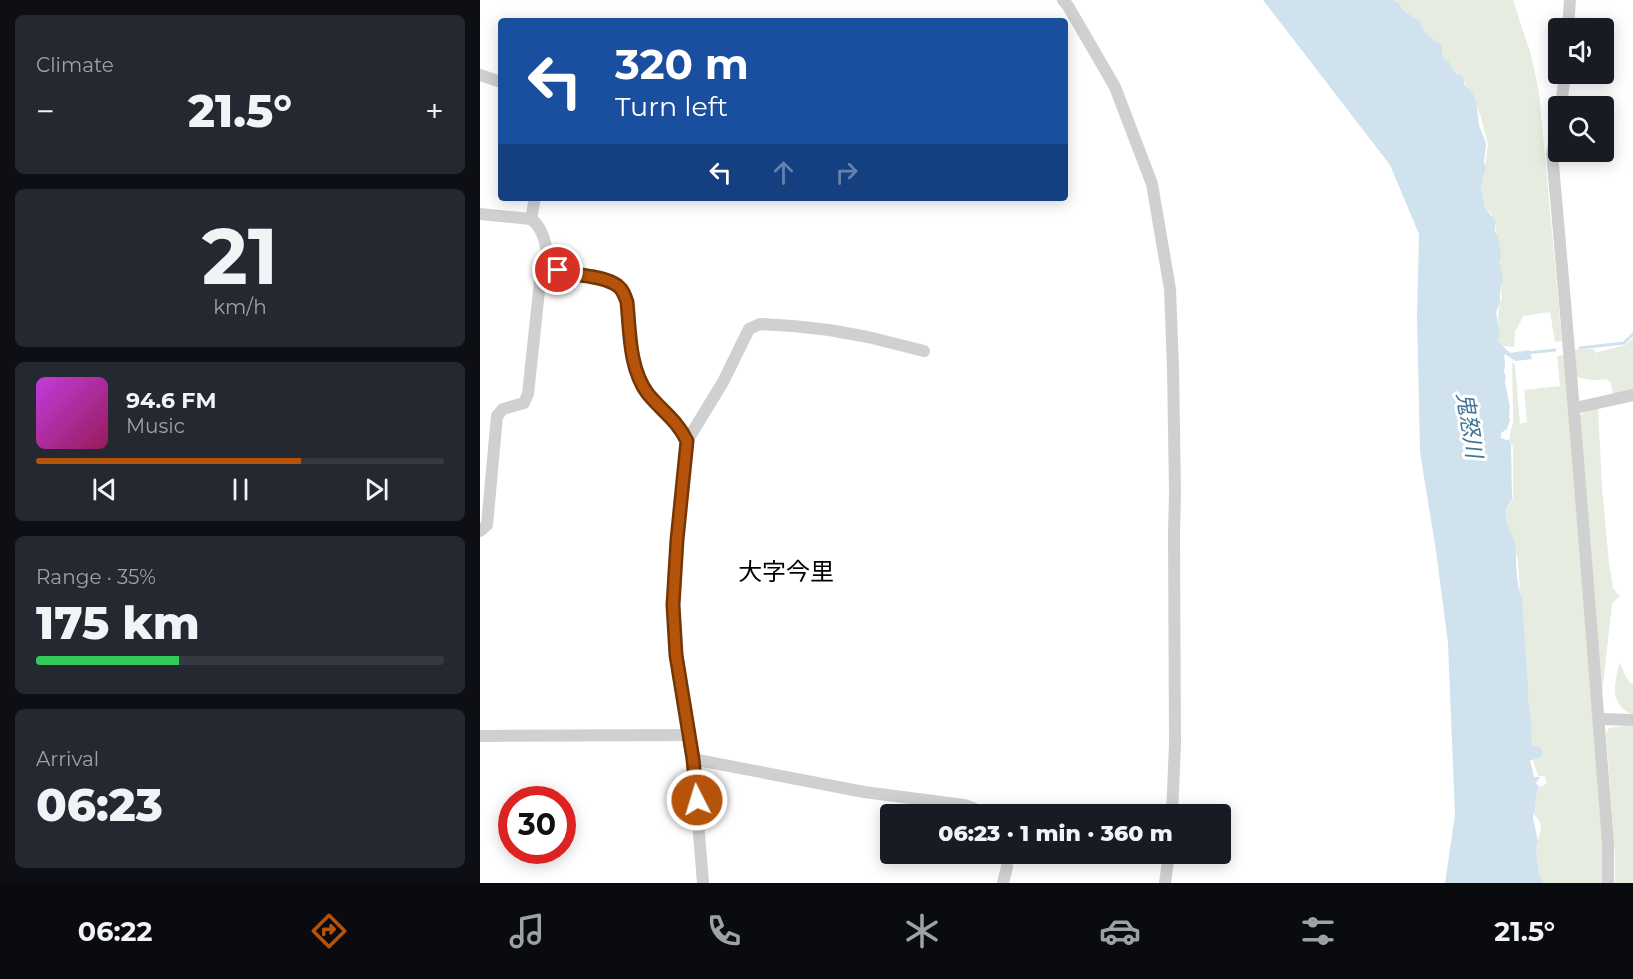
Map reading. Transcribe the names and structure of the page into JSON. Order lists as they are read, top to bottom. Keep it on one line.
{"districts":["大字今里"],"water":["鬼怒川"],"page":{"tile":["Climate",["21","km/h"],["Range · 35%","175 km"],["Arrival","06:23"]],"turn":["320 m","Turn left"],"heat":["−","21.5°","+"],"song":["94.6 FM","Music"],"limit":"30","trip":"06:23 · 1 min · 360 m","tabs":["06:22","21.5°"]}}
